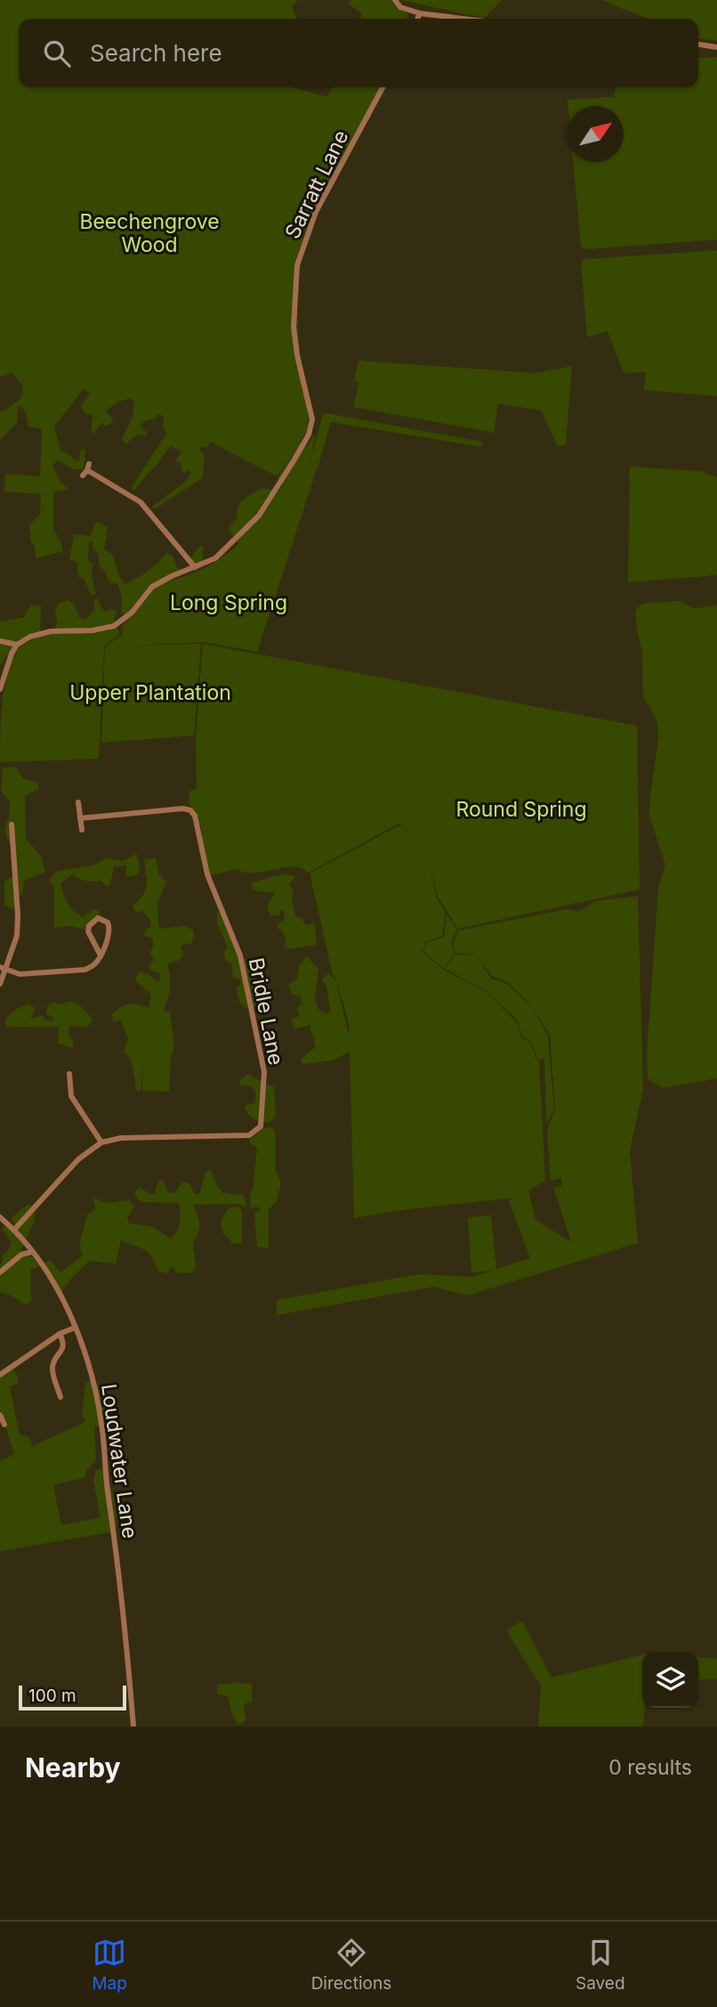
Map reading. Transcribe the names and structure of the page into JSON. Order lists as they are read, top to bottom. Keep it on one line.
{"streets":{"street":["Sarratt Lane","Bridle Lane","Loudwater Lane"]},"parks":["Beechengrove Wood","Long Spring","Upper Plantation","Round Spring"],"scale_bar":"100 m","north":"top right","page":{"search":"Search here","scale":"100 m","heading":["Nearby","0 results"],"nav":["Map","Directions","Saved"]}}
